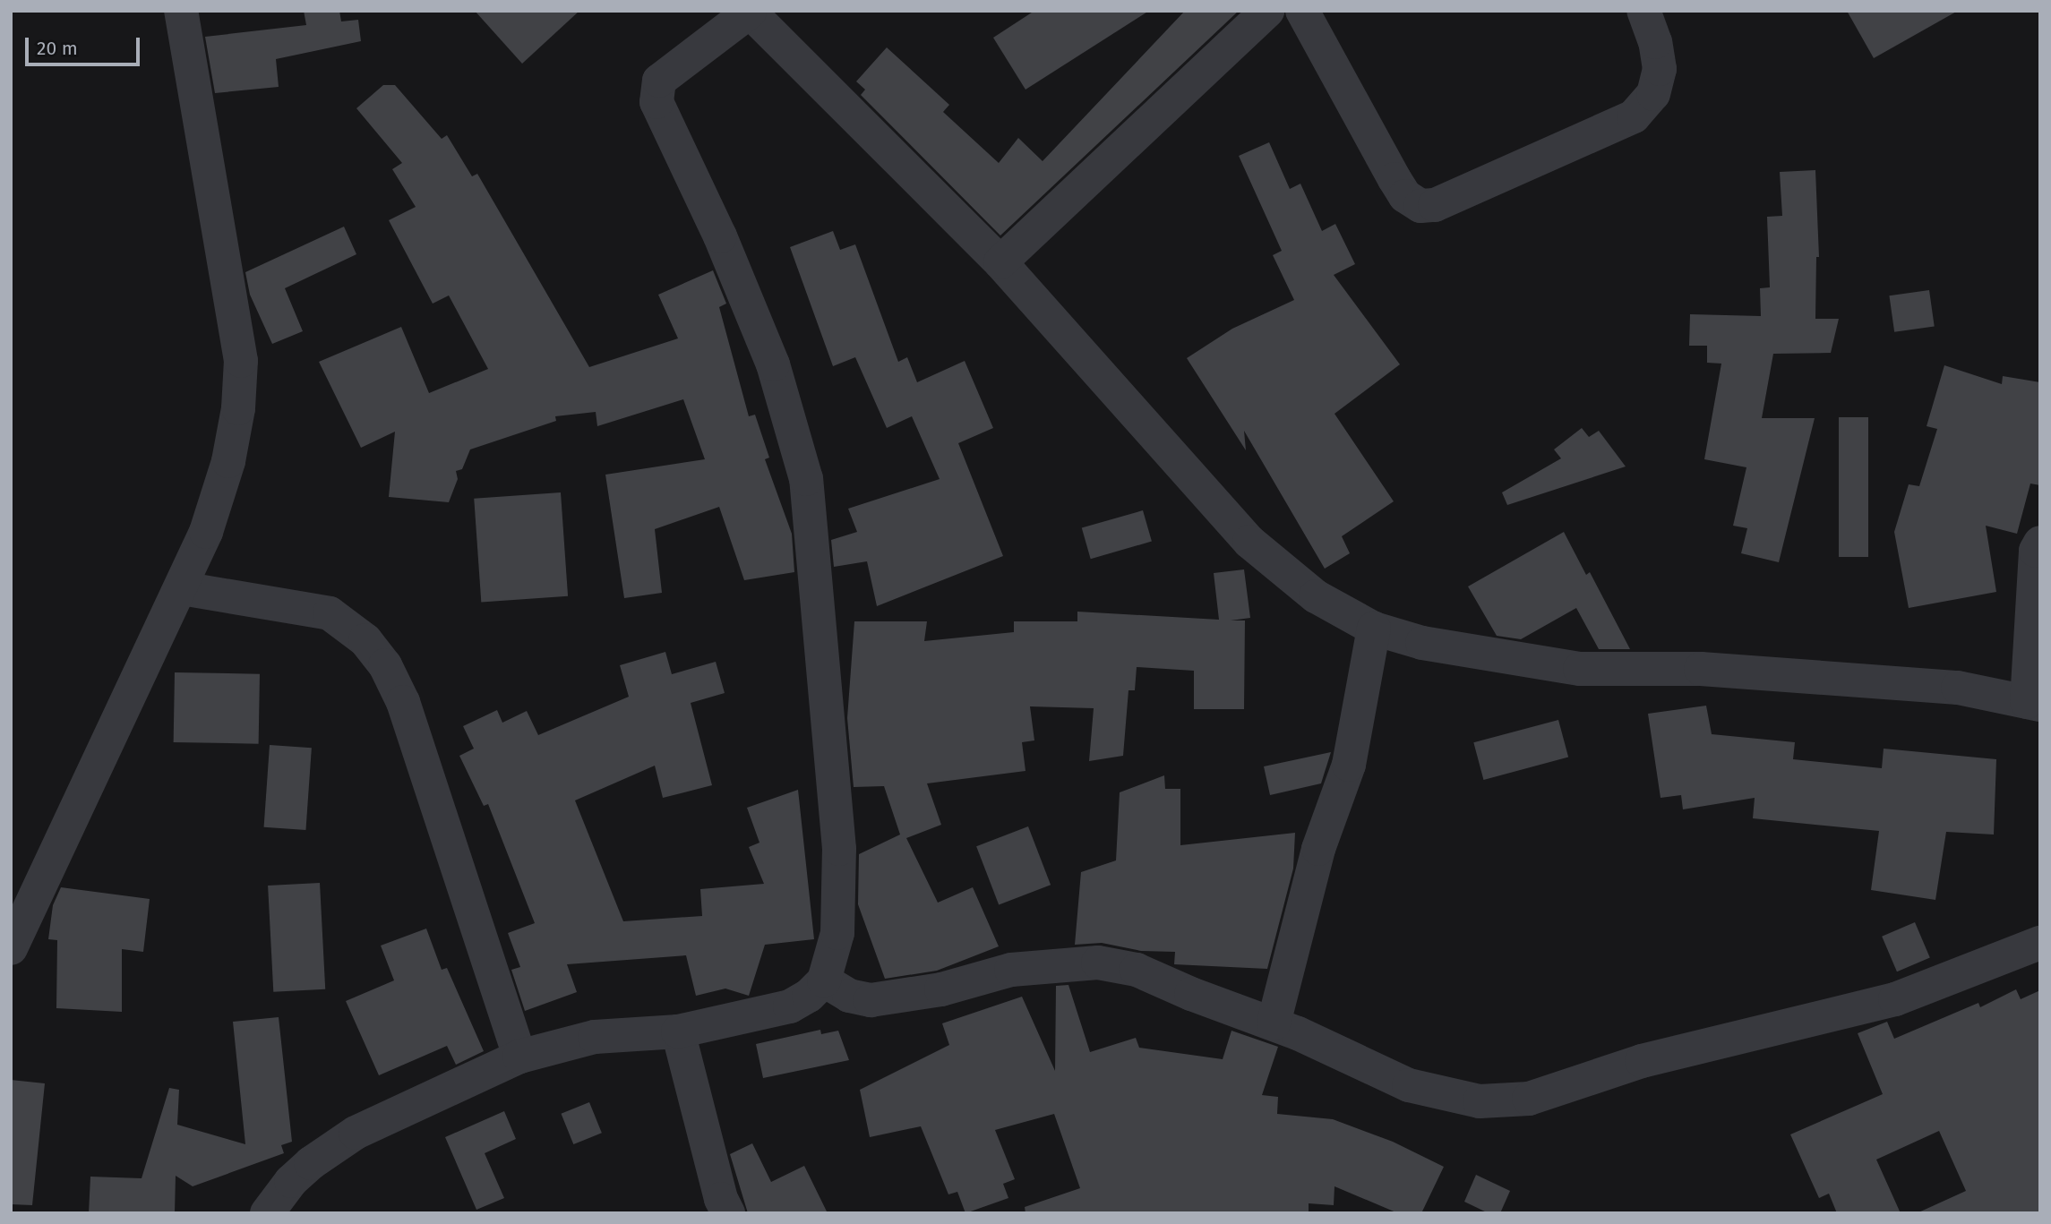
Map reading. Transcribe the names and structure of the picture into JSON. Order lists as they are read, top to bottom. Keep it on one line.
{"scale_bar":"20 m"}
